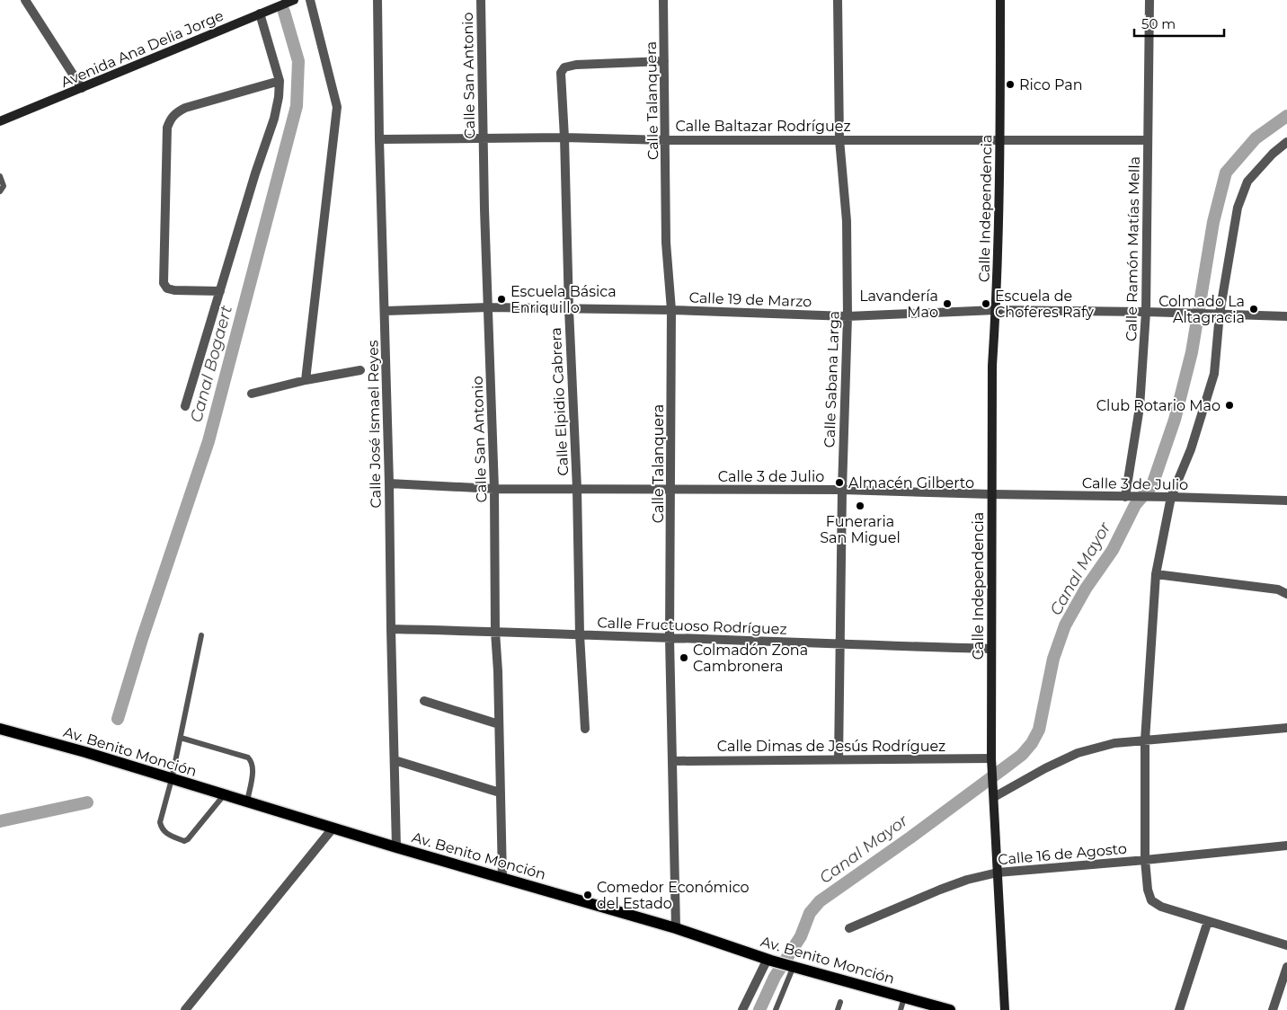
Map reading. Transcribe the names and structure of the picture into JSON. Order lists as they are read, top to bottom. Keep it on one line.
{"streets":{"main road":["Av. Benito Monción"],"street":["Avenida Ana Delia Jorge","Calle San Antonio","Calle Talanquera","Calle Baltazar Rodríguez","Calle Independencia","Calle Ramón Matías Mella","Calle 19 de Marzo","Calle Sabana Larga","Calle Elpidio Cabrera","Calle José Ismael Reyes","Calle 3 de Julio","Calle Fructuoso Rodríguez","Calle Dimas de Jesús Rodríguez","Calle 16 de Agosto"]},"crossings":[["Calle San Antonio","Calle Baltazar Rodríguez"],["Calle San Antonio","Calle 19 de Marzo"],["Calle San Antonio","Calle 3 de Julio"],["Calle San Antonio","Calle Fructuoso Rodríguez"],["Calle San Antonio","Av. Benito Monción"],["Calle Talanquera","Calle Baltazar Rodríguez"],["Calle Talanquera","Calle 19 de Marzo"],["Calle Talanquera","Calle Elpidio Cabrera"],["Calle Talanquera","Calle 3 de Julio"],["Calle Talanquera","Calle Fructuoso Rodríguez"],["Calle Talanquera","Calle Dimas de Jesús Rodríguez"],["Calle Talanquera","Av. Benito Monción"],["Calle Baltazar Rodríguez","Calle Independencia"],["Calle Baltazar Rodríguez","Calle Ramón Matías Mella"],["Calle Baltazar Rodríguez","Calle Sabana Larga"],["Calle Baltazar Rodríguez","Calle Elpidio Cabrera"],["Calle Baltazar Rodríguez","Calle José Ismael Reyes"],["Calle Independencia","Calle 19 de Marzo"],["Calle Independencia","Calle 3 de Julio"],["Calle Independencia","Calle Fructuoso Rodríguez"],["Calle Independencia","Calle Dimas de Jesús Rodríguez"],["Calle Independencia","Calle 16 de Agosto"],["Calle Ramón Matías Mella","Calle 19 de Marzo"],["Calle Ramón Matías Mella","Calle 3 de Julio"],["Calle 19 de Marzo","Calle Sabana Larga"],["Calle 19 de Marzo","Calle Elpidio Cabrera"],["Calle 19 de Marzo","Calle José Ismael Reyes"],["Calle Sabana Larga","Calle 3 de Julio"],["Calle Sabana Larga","Calle Fructuoso Rodríguez"],["Calle Sabana Larga","Calle Dimas de Jesús Rodríguez"],["Calle Elpidio Cabrera","Calle 3 de Julio"],["Calle Elpidio Cabrera","Calle Fructuoso Rodríguez"],["Calle José Ismael Reyes","Calle 3 de Julio"],["Calle José Ismael Reyes","Calle Fructuoso Rodríguez"],["Calle José Ismael Reyes","Av. Benito Monción"]],"water":["Canal Bogaert","Canal Mayor"],"places":["Rico Pan","Escuela Básica Enriquillo","Lavandería Mao","Escuela de Choferes Rafy","Colmado La Altagracia","Club Rotario Mao","Almacén Gilberto","Funeraria San Miguel","Colmadón Zona Cambronera","Comedor Económico del Estado"],"scale_bar":"50 m"}
